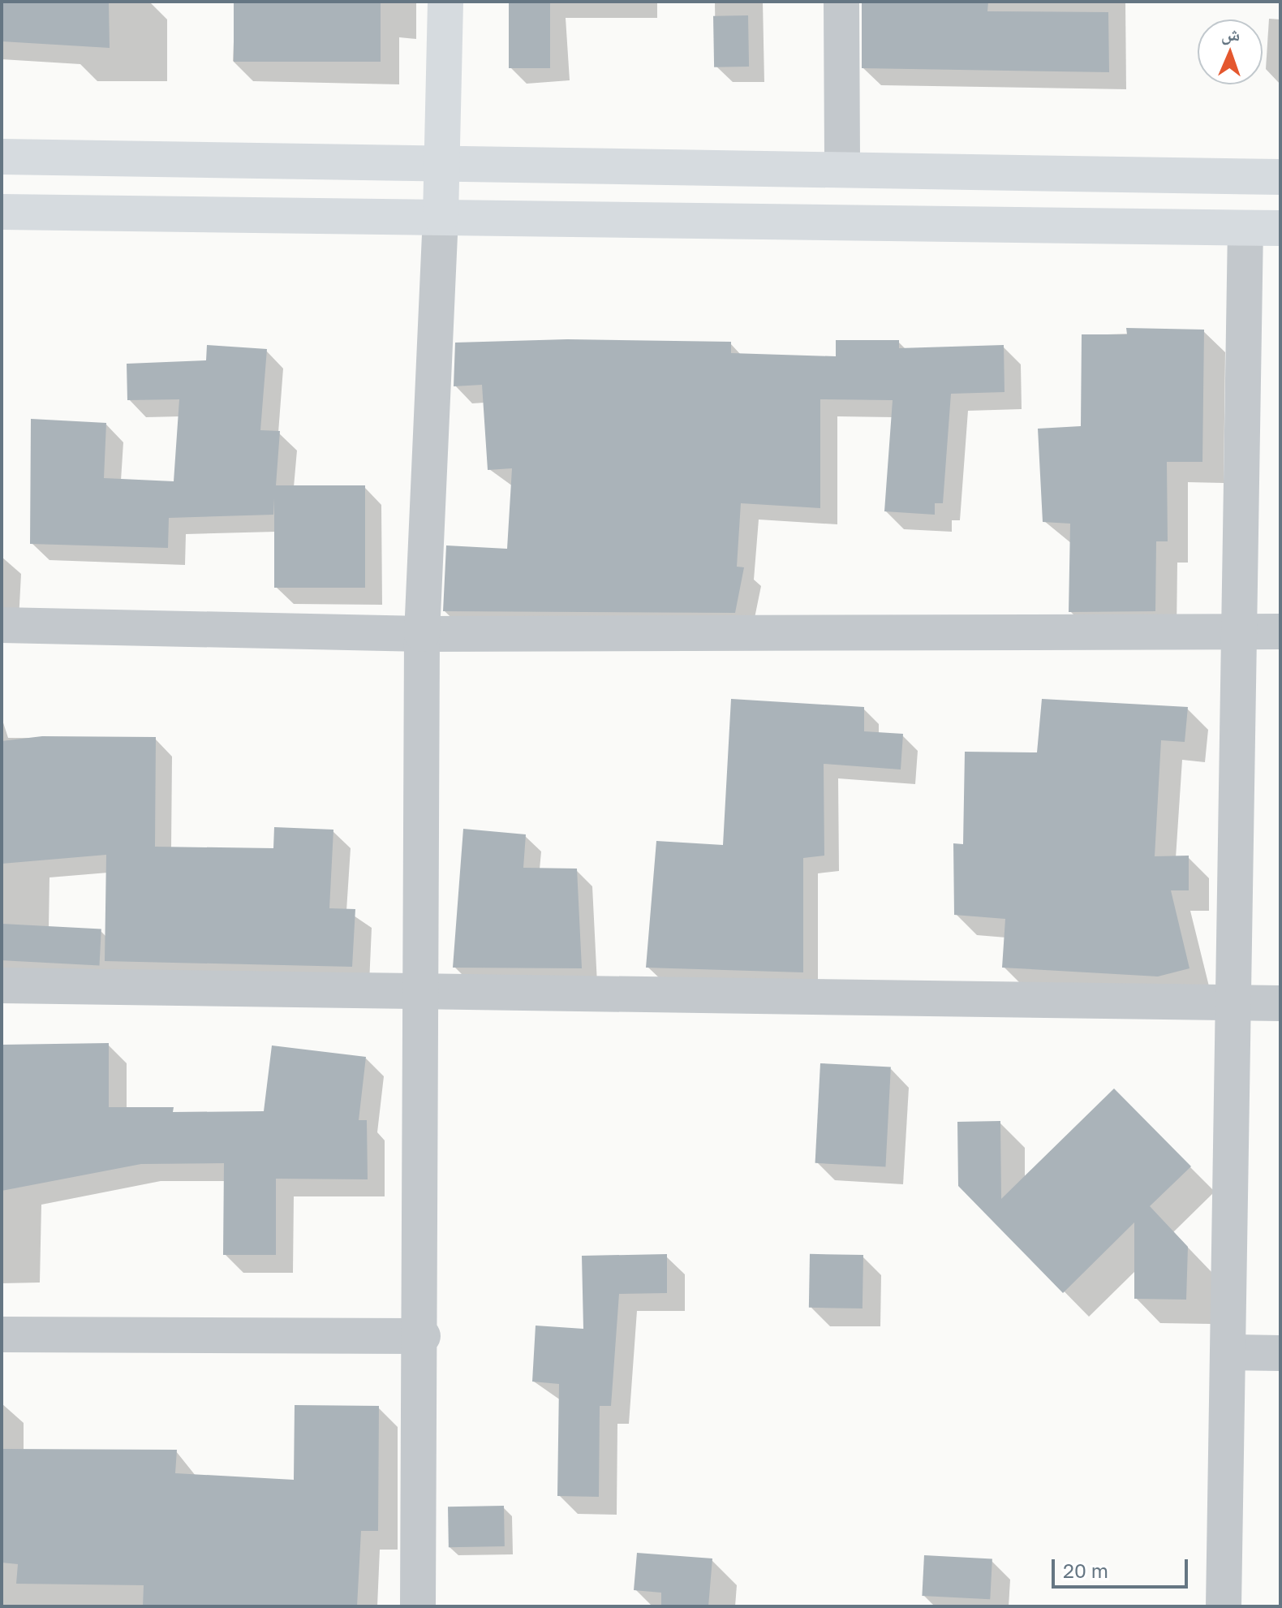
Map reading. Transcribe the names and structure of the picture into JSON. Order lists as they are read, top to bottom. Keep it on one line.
{"scale_bar":"20 m","north":"top"}
